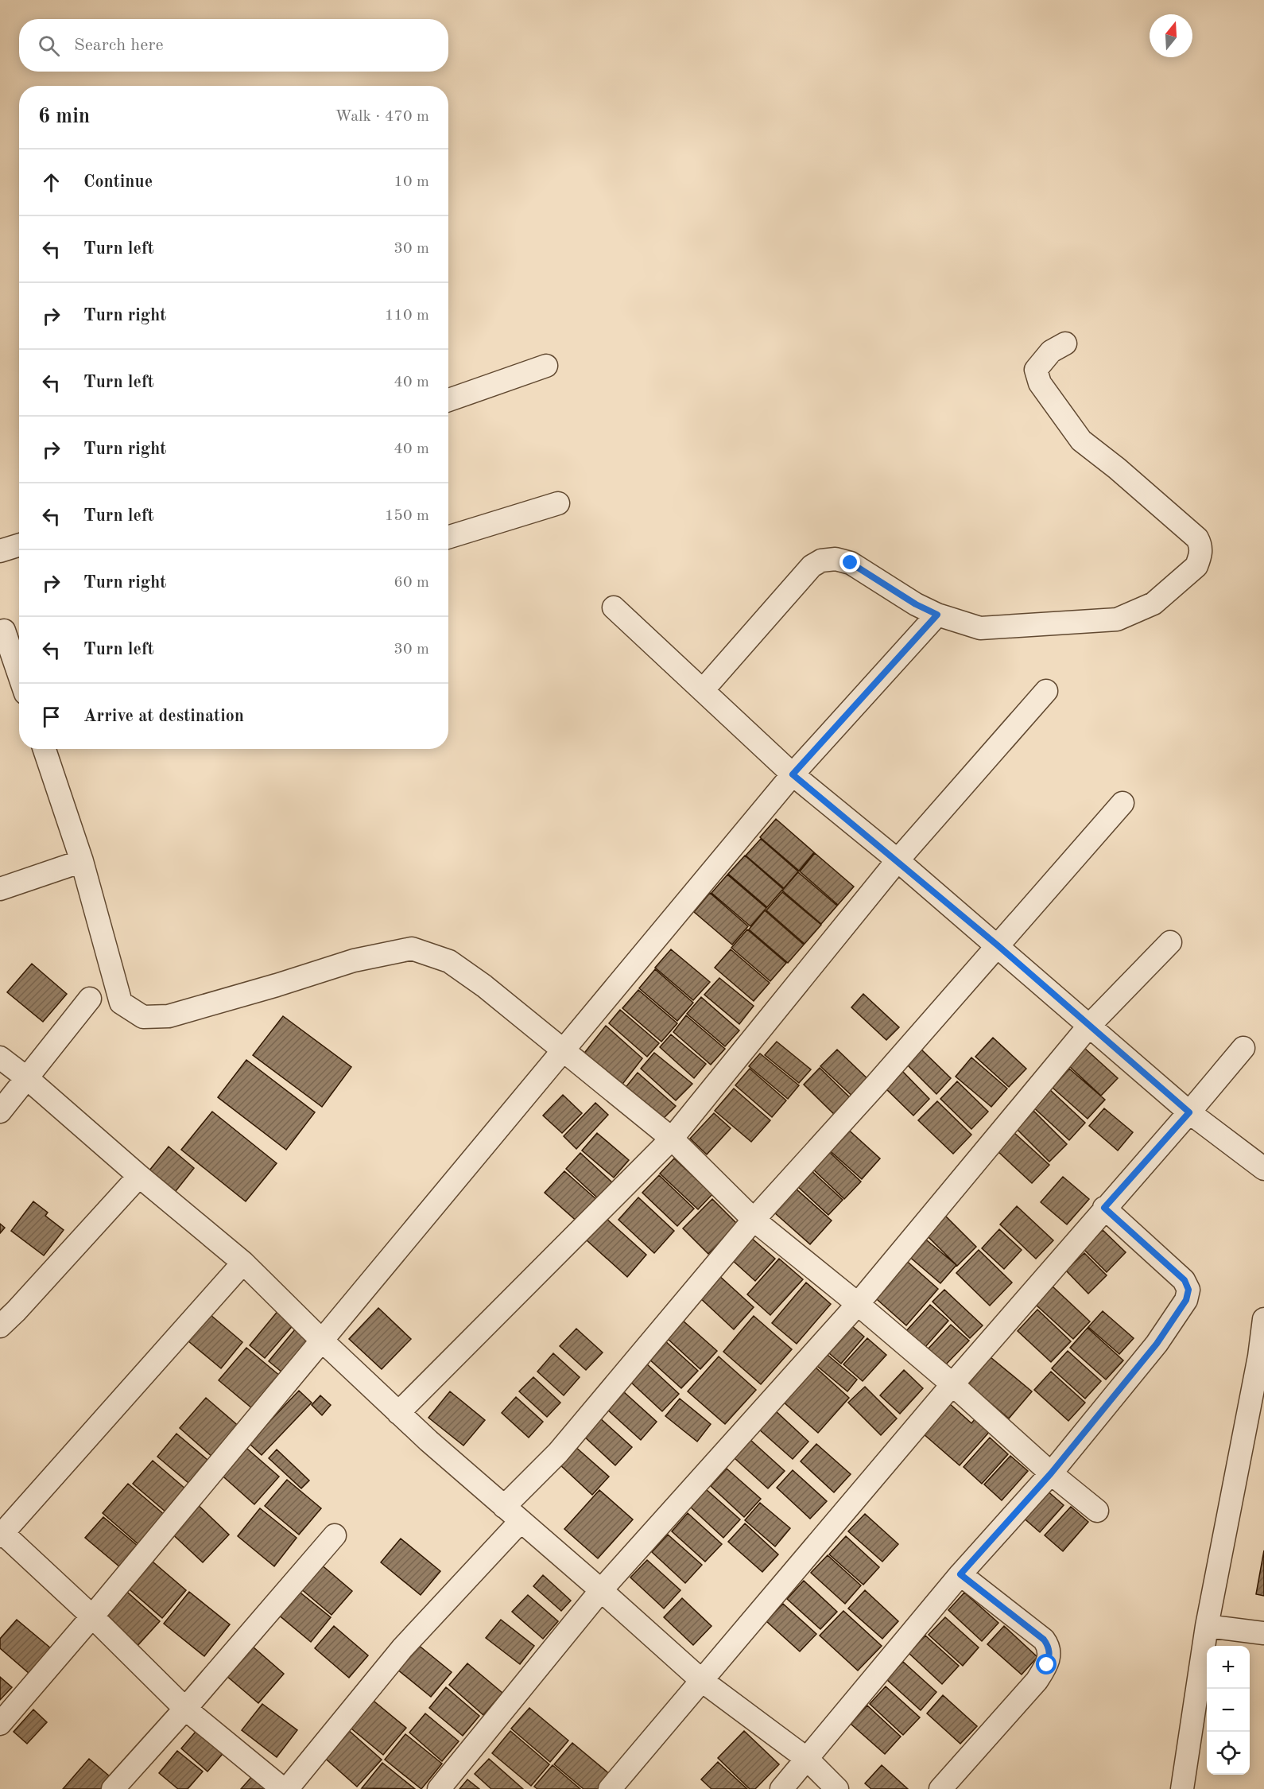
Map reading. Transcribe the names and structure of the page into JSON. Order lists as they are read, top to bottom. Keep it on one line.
{"north":"top","page":{"search":"Search here","heading":["6 min","Walk · 470 m"],"list":[["Continue","10 m"],["Turn left","30 m"],["Turn right","110 m"],["Turn left","40 m"],["Turn right","40 m"],["Turn left","150 m"],["Turn right","60 m"],["Turn left","30 m"],"Arrive at destination"],"map_buttons":["+","−"]}}
